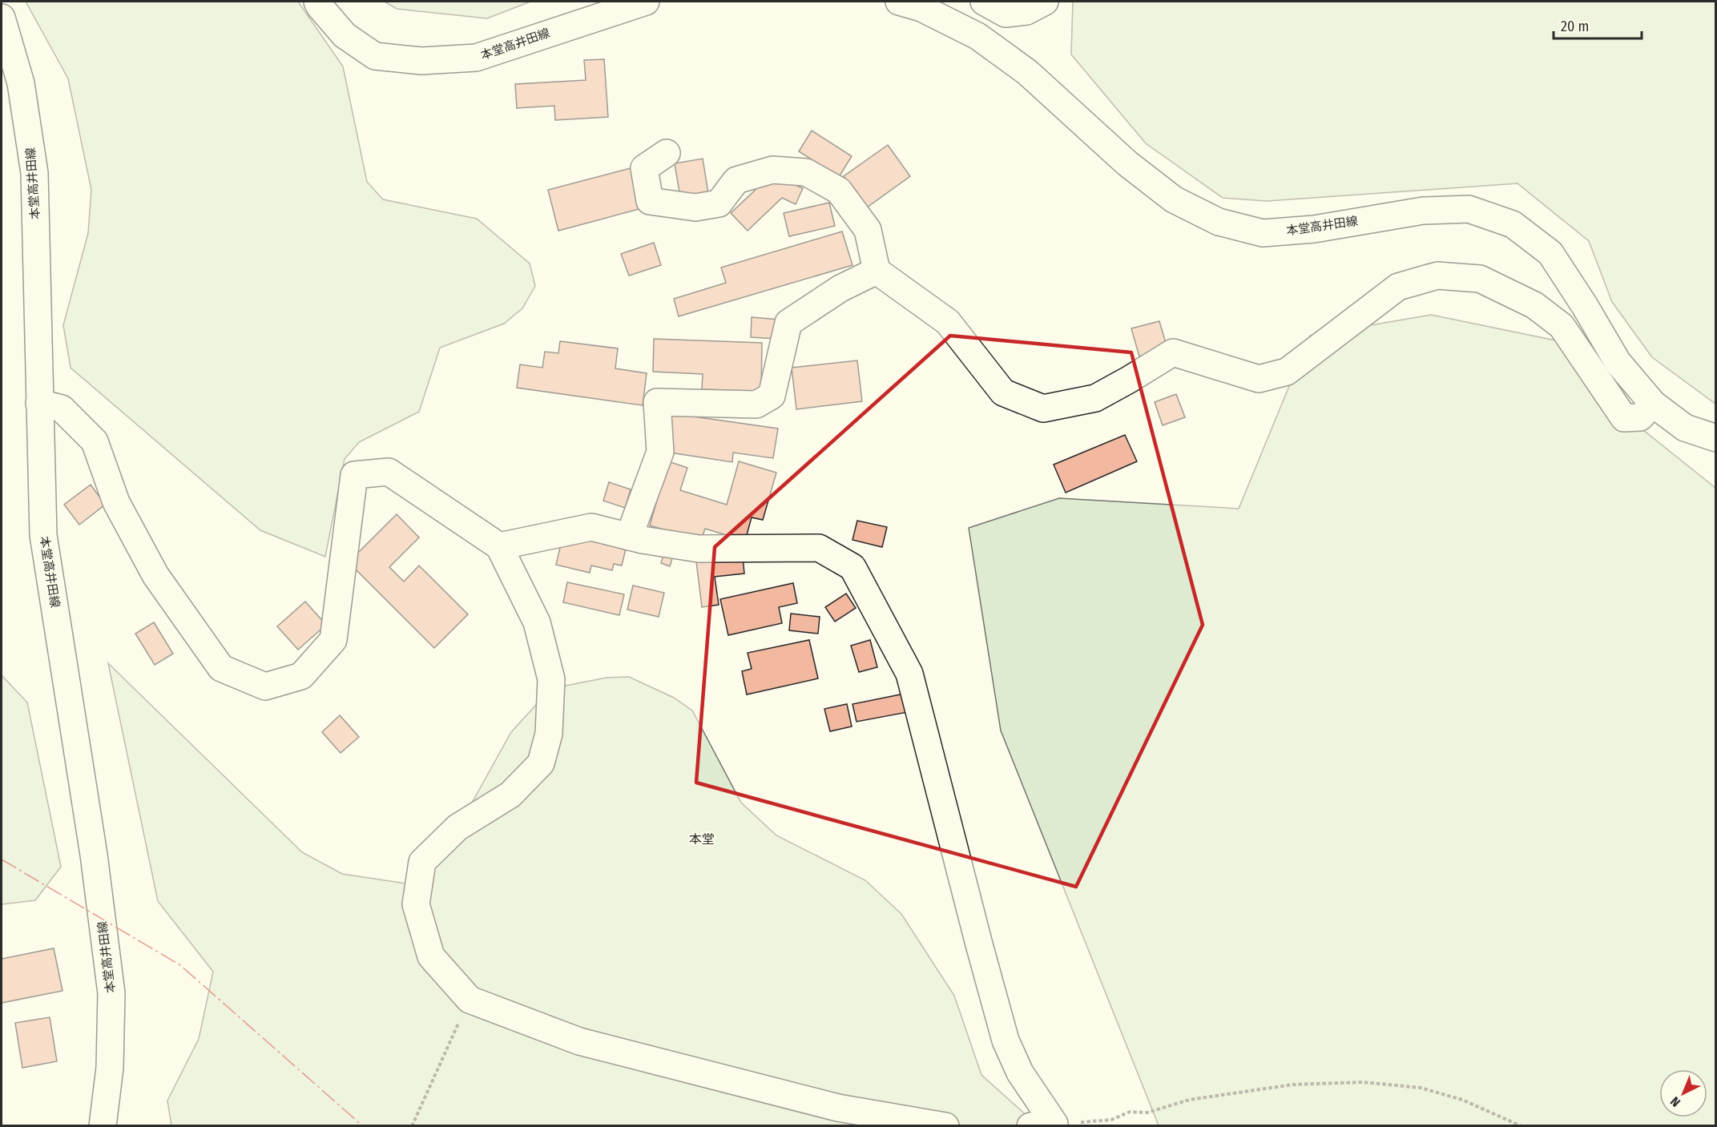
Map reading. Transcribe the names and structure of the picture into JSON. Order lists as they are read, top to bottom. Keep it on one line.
{"streets":{"street":["本堂高井田線"]},"districts":["本堂"],"scale_bar":"20 m","north":"bottom left"}
